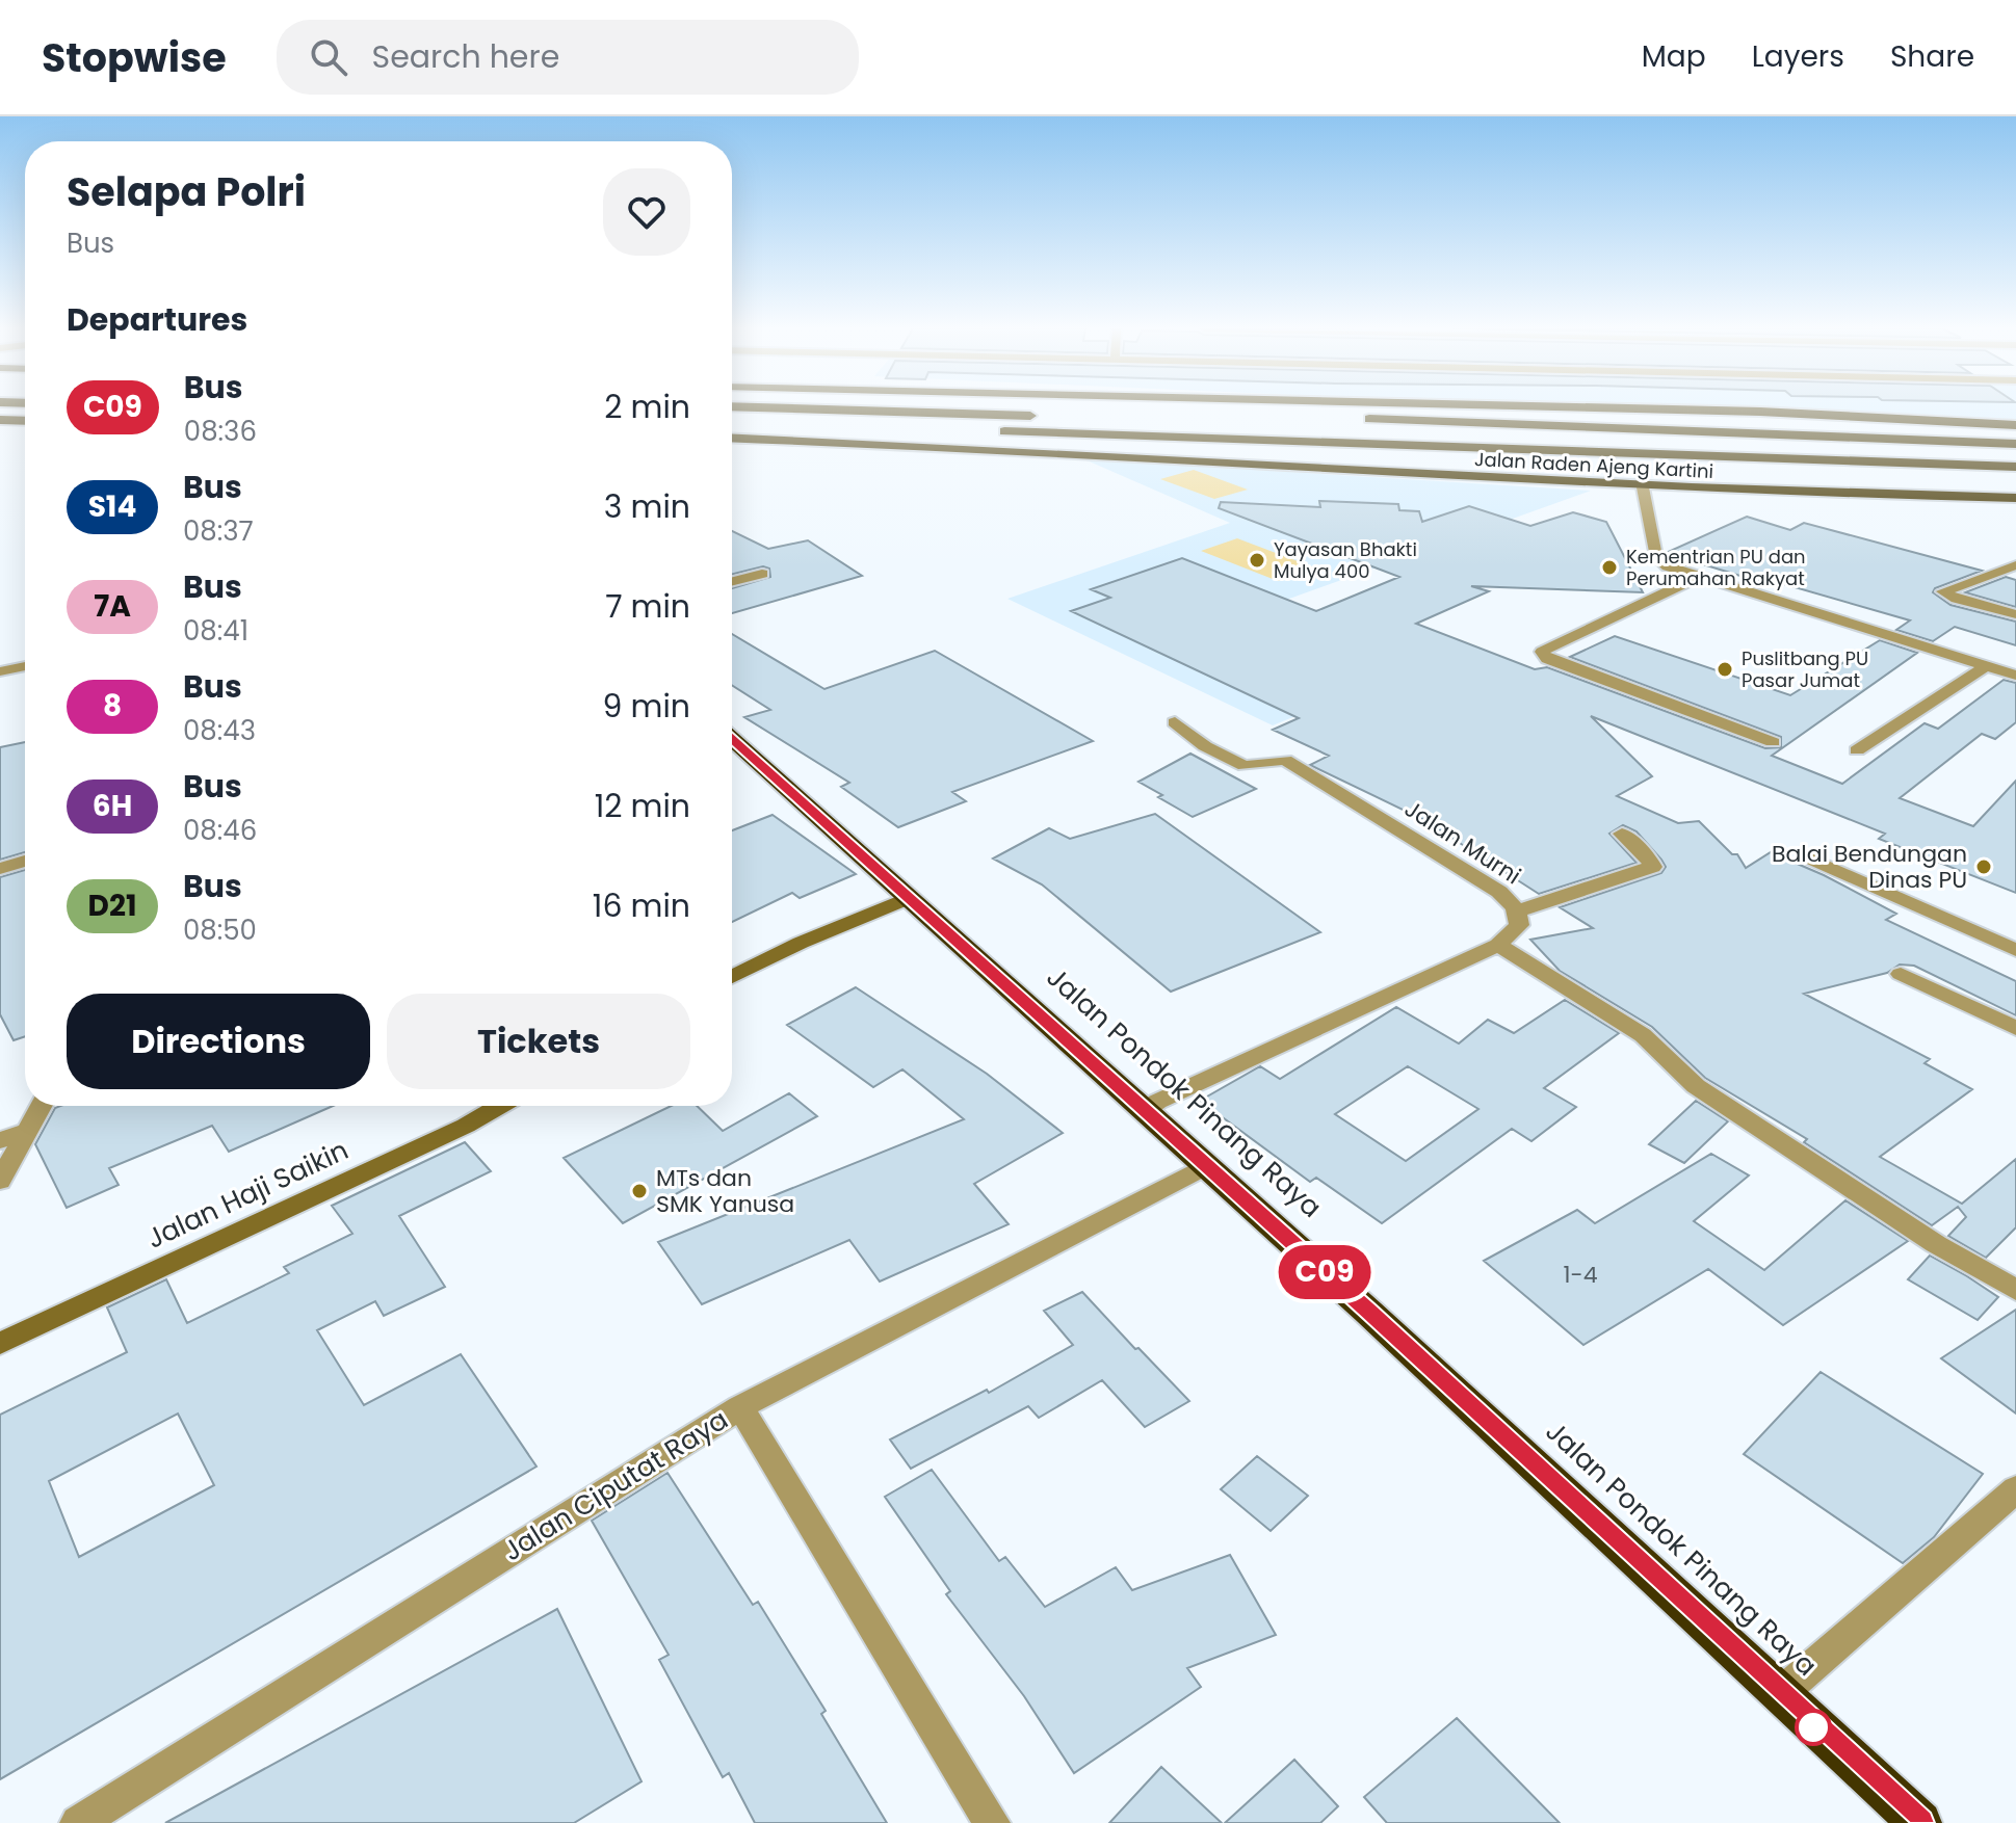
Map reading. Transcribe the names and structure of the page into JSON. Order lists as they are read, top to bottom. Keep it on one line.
{"streets":{"highway":["Jalan Raden Ajeng Kartini","Jalan Pondok Pinang Raya"],"street":["Jalan Murni","Jalan Haji Saikin","Jalan Ciputat Raya"]},"places":["Yayasan Bhakti Mulya 400","Kementrian PU dan Perumahan Rakyat","Puslitbang PU Pasar Jumat","Balai Bendungan Dinas PU","MTs dan SMK Yanusa"],"lines":["bus line C09"],"house_numbers":["1-4"],"page":{"header":"Stopwise","search":"Search here","nav":["Map","Layers","Share"],"on_map":"C09","heading":[["Selapa Polri","Bus"],"Departures"],"list":[{"mark":"C09","name":"Bus","note":"08:36","value":"2 min"},{"mark":"S14","name":"Bus","note":"08:37","value":"3 min"},{"mark":"7A","name":"Bus","note":"08:41","value":"7 min"},{"mark":"8","name":"Bus","note":"08:43","value":"9 min"},{"mark":"6H","name":"Bus","note":"08:46","value":"12 min"},{"mark":"D21","name":"Bus","note":"08:50","value":"16 min"}],"buttons":["Directions","Tickets"]}}
